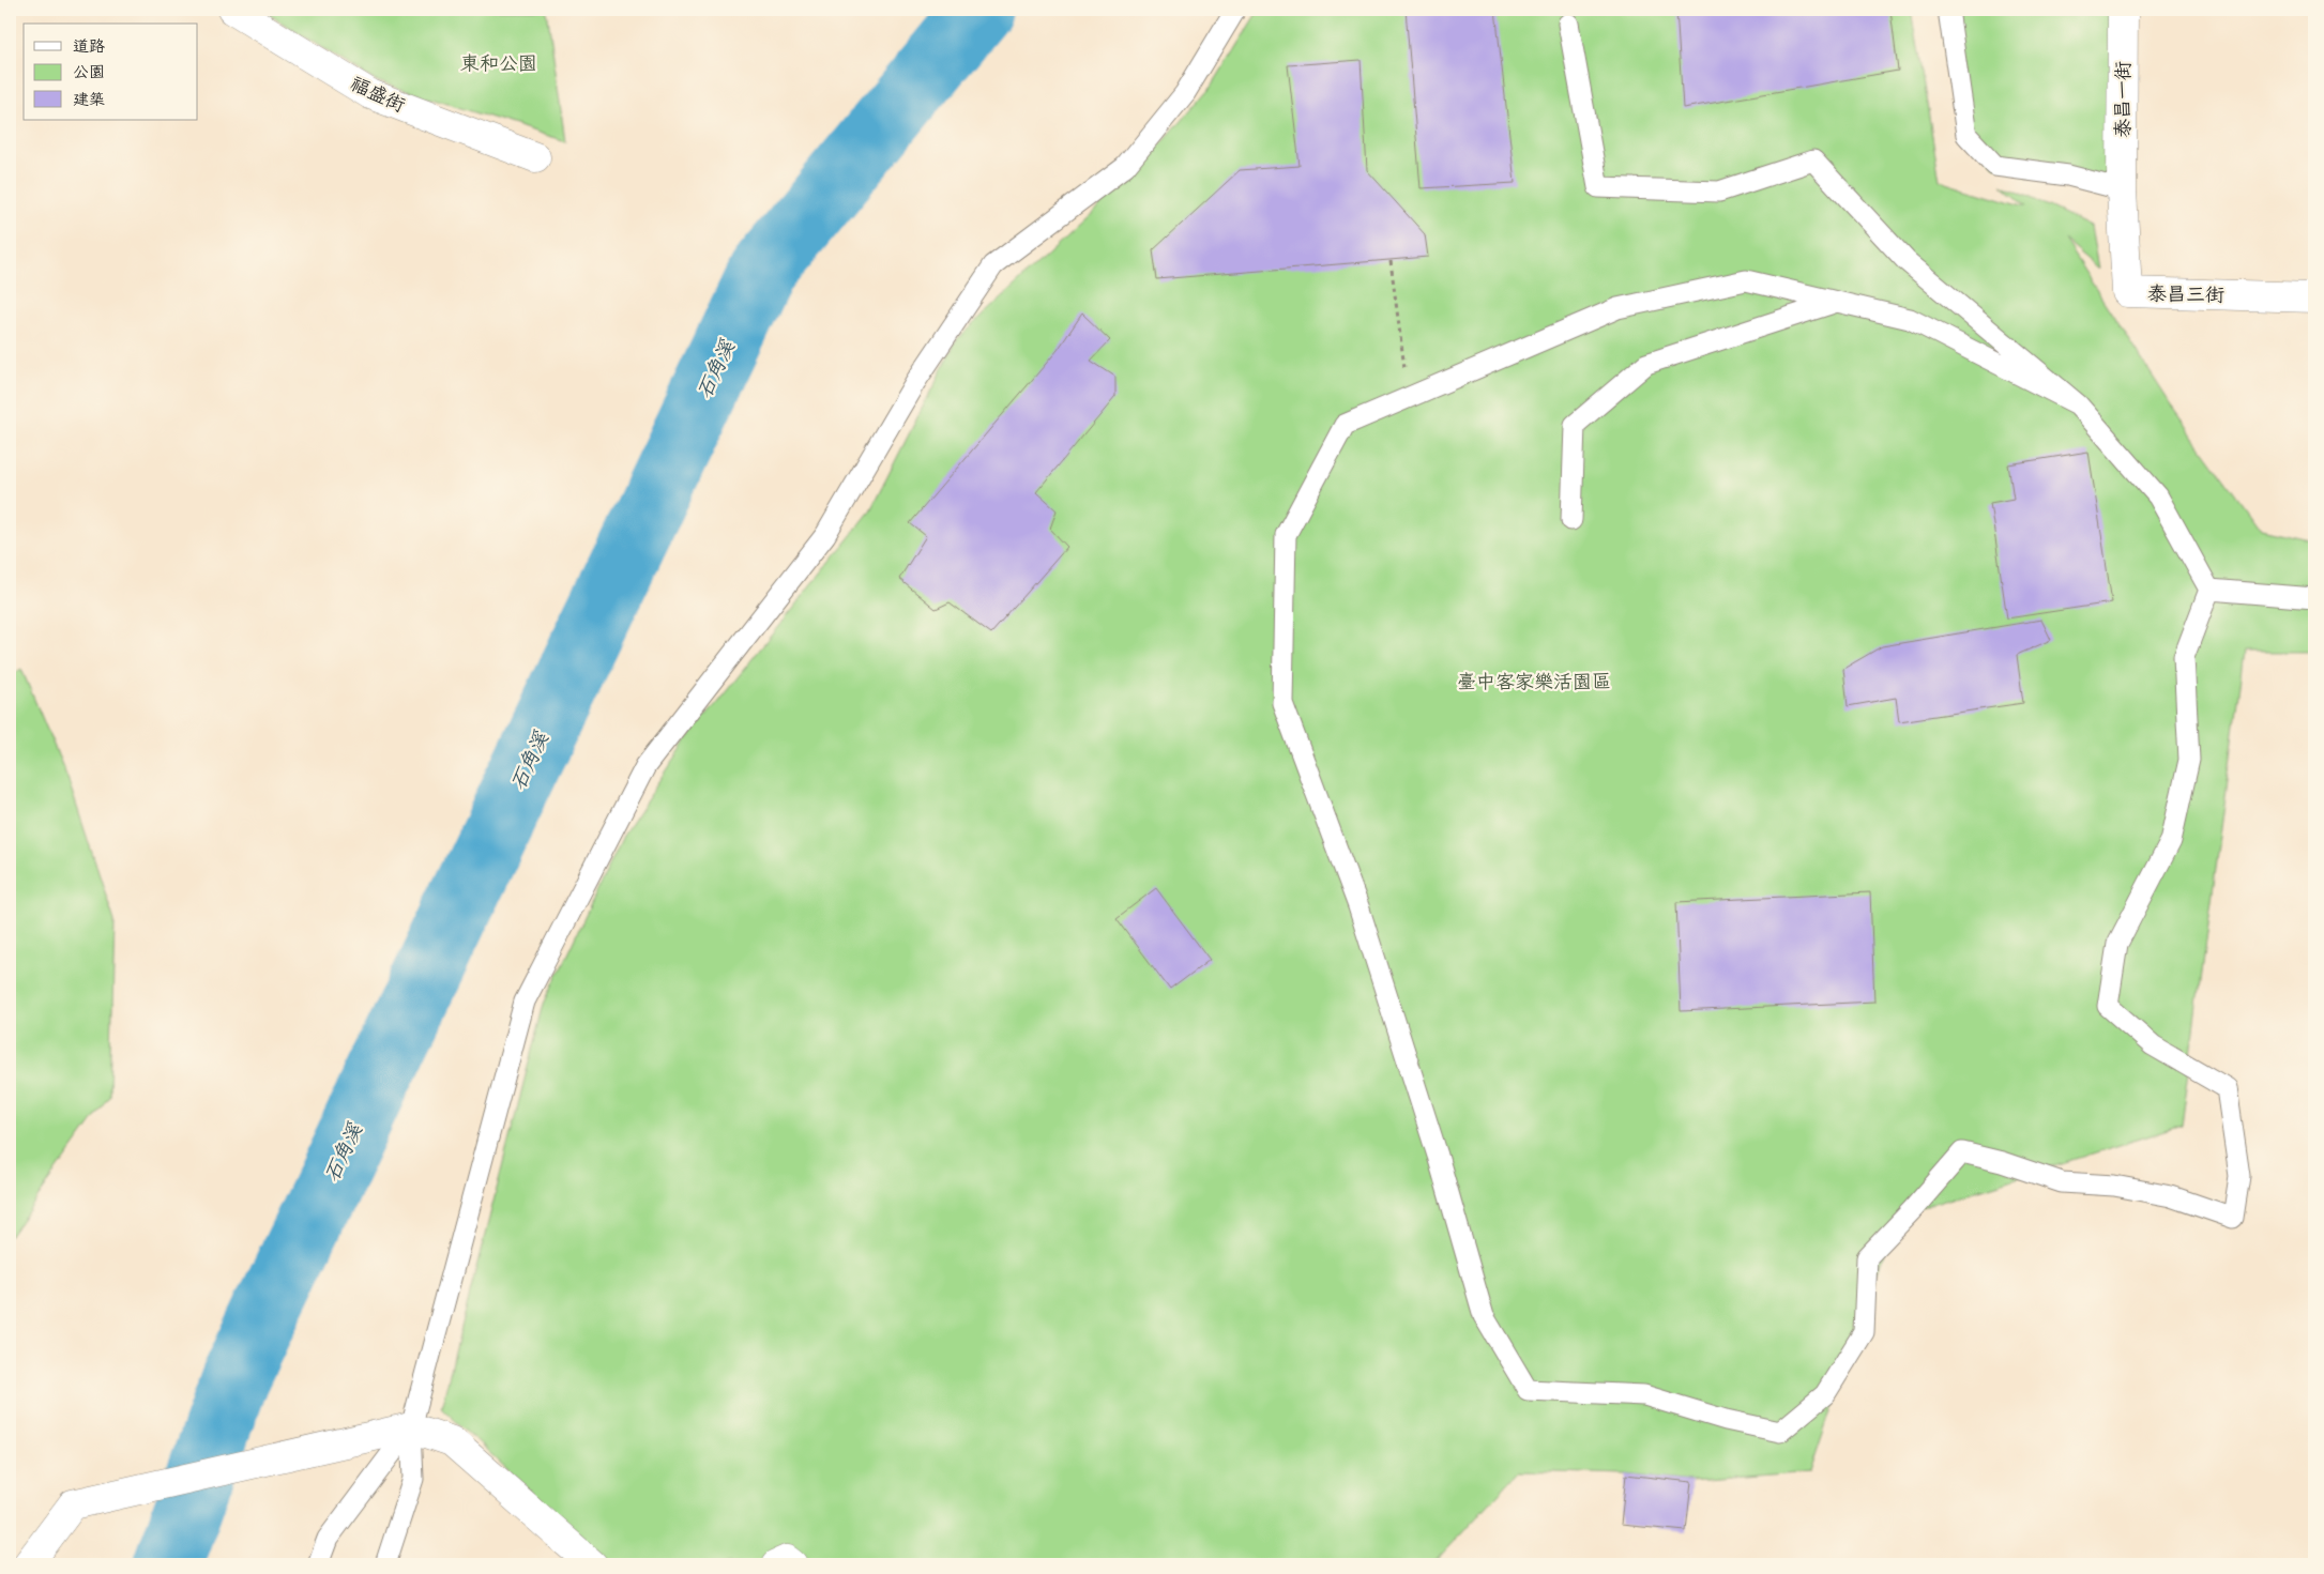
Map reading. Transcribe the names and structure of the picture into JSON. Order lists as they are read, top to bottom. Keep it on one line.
{"streets":{"street":["福盛街","泰昌一街","泰昌三街"]},"crossings":[["泰昌一街","泰昌三街"]],"water":["石角溪"],"parks":["東和公園","臺中客家樂活園區"],"legend":["道路","公園","建築"]}
